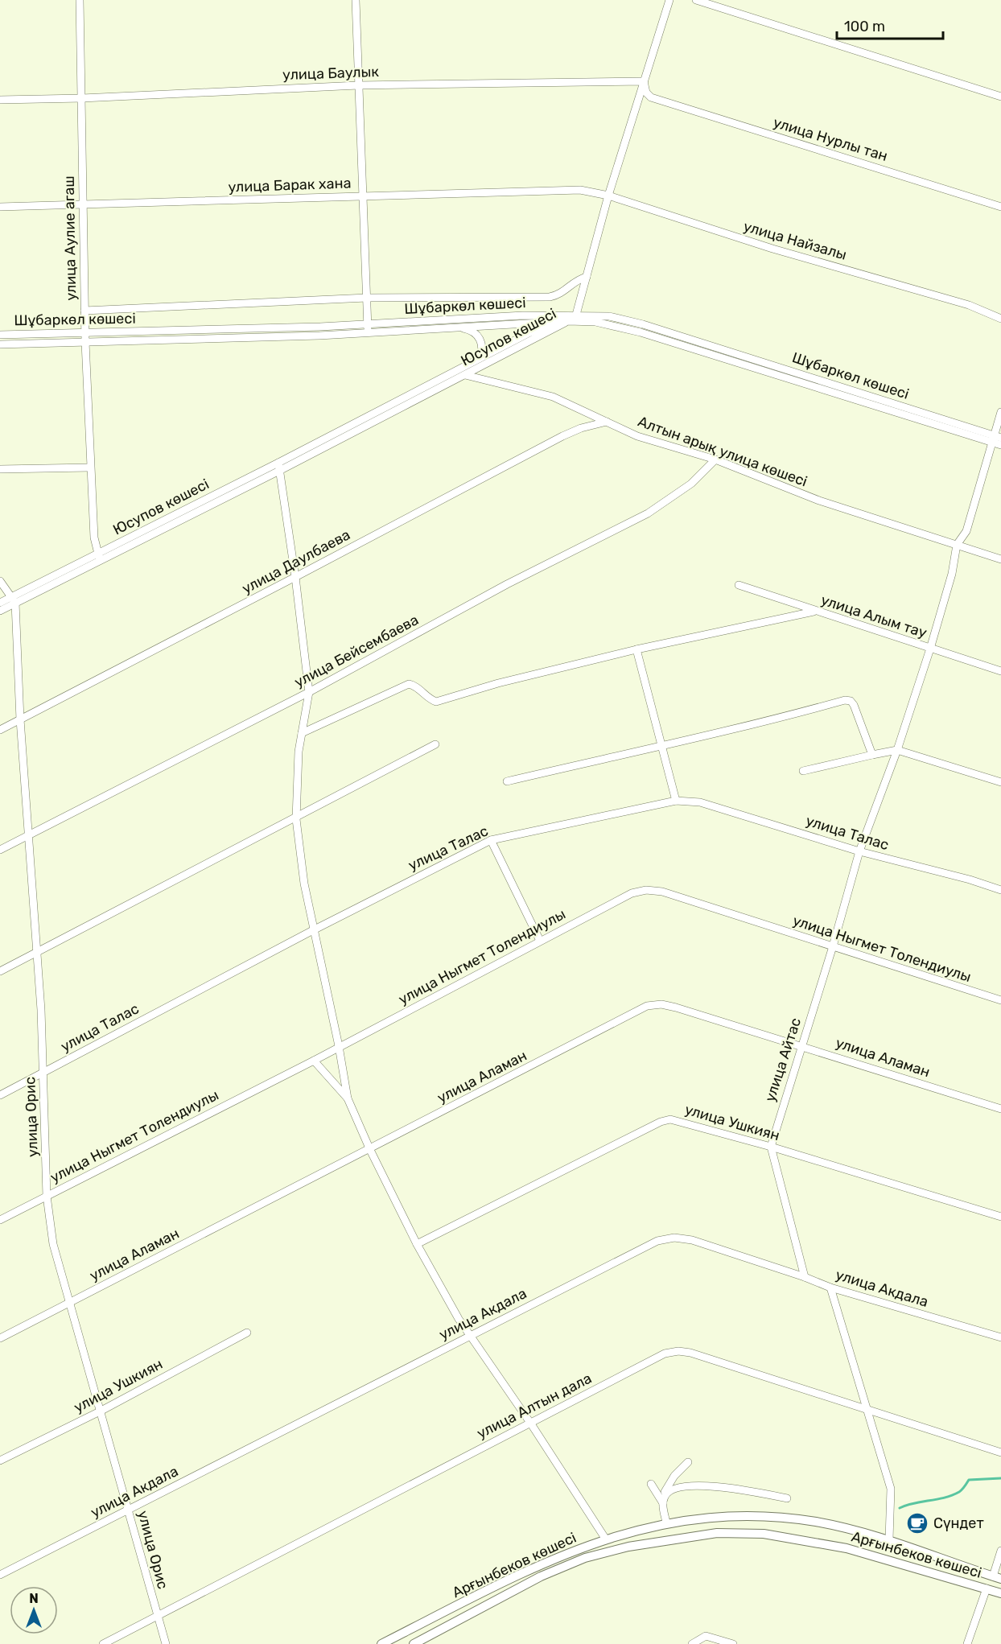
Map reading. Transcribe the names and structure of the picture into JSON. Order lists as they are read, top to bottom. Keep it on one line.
{"streets":{"main road":["Арғынбеков көшесі"],"street":["улица Баулык","улица Нурлы тан","улица Барак хана","улица Аулие агаш","улица Найзалы","Шұбаркөл көшесі","Юсупов көшесі","Алтын арық улица көшесі","улица Даулбаева","улица Алым тау","улица Бейсембаева","улица Талас","улица Ныгмет Толендиулы","улица Аламан","улица Айтас","улица Орис","улица Ушкиян","улица Акдала","улица Алтын дала"]},"crossings":[["улица Баулык","улица Нурлы тан"],["улица Баулык","улица Аулие агаш"],["улица Барак хана","улица Аулие агаш"],["улица Барак хана","улица Найзалы"],["улица Аулие агаш","Шұбаркөл көшесі"],["улица Аулие агаш","Юсупов көшесі"],["Шұбаркөл көшесі","Юсупов көшесі"],["Шұбаркөл көшесі","улица Айтас"],["Юсупов көшесі","Алтын арық улица көшесі"],["Юсупов көшесі","улица Орис"],["Алтын арық улица көшесі","улица Даулбаева"],["Алтын арық улица көшесі","улица Бейсембаева"],["Алтын арық улица көшесі","улица Айтас"],["улица Даулбаева","улица Орис"],["улица Алым тау","улица Айтас"],["улица Бейсембаева","улица Орис"],["улица Талас","улица Айтас"],["улица Талас","улица Орис"],["улица Ныгмет Толендиулы","улица Айтас"],["улица Ныгмет Толендиулы","улица Орис"],["улица Аламан","улица Айтас"],["улица Аламан","улица Орис"],["улица Айтас","улица Ушкиян"],["улица Орис","улица Ушкиян"],["улица Орис","улица Акдала"],["улица Орис","улица Алтын дала"]],"places":{"cafe":["Сүндет"]},"scale_bar":"100 m","north":"top"}
